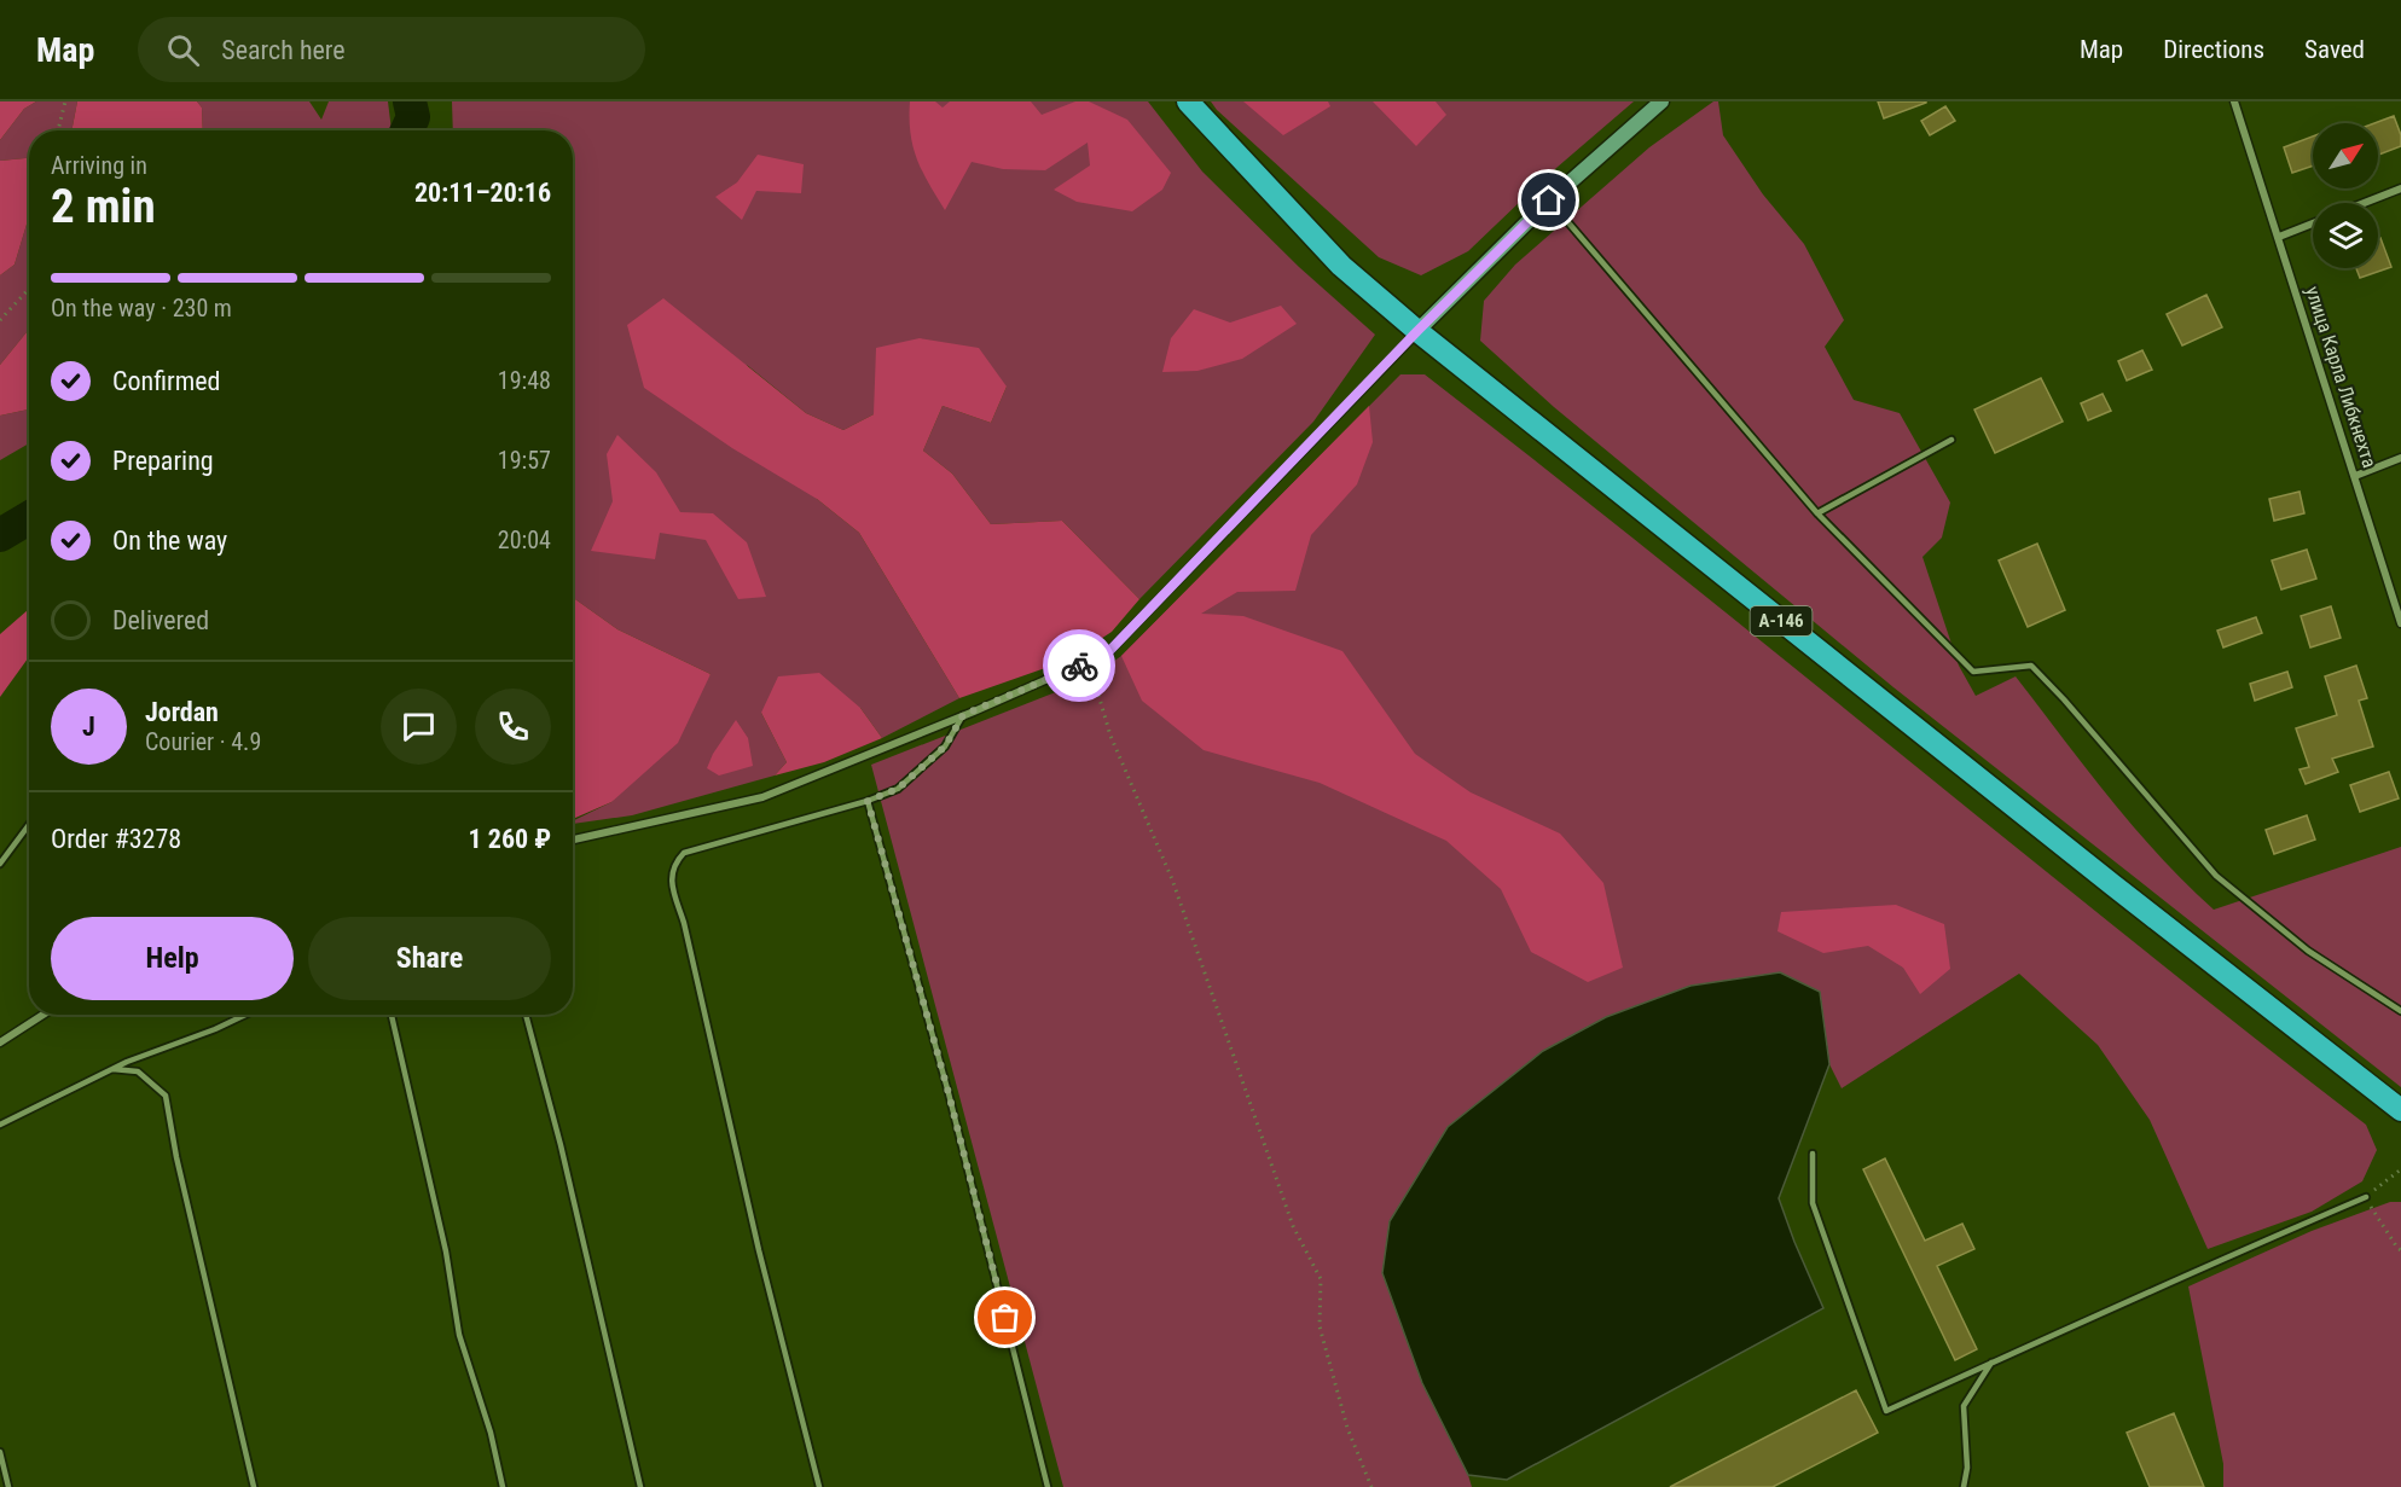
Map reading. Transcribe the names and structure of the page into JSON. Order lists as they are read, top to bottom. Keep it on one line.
{"streets":{"highway":["А-146"],"street":["улица Карла Либкнехта"]},"north":"top right","page":{"header":"Map","search":"Search here","nav":["Map","Directions","Saved"],"heading":["2 min","Arriving in","20:11–20:16"],"panel":["Jordan","Courier · 4.9","Order #3278","1 260 ₽"],"bar":"On the way · 230 m","list":[["Confirmed","19:48"],["Preparing","19:57"],["On the way","20:04"],"Delivered"],"round":"J","buttons":["Help","Share"]}}
